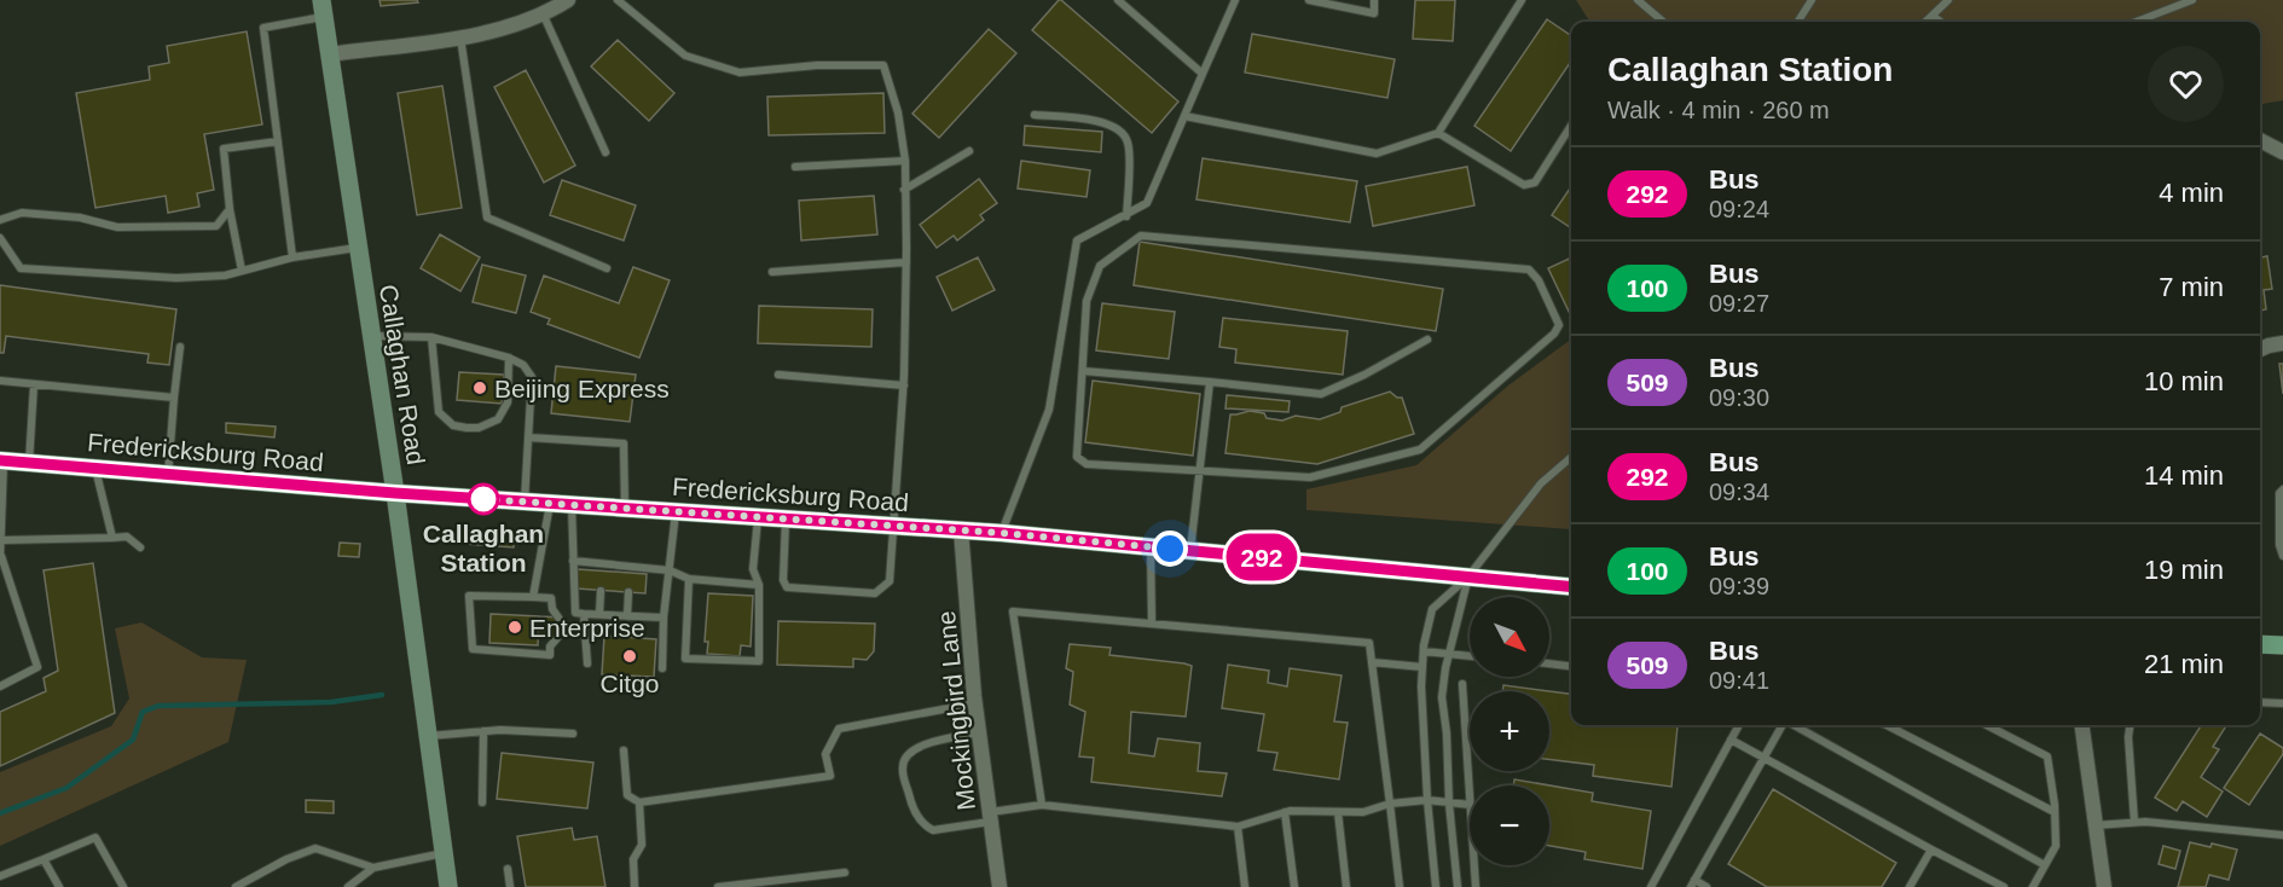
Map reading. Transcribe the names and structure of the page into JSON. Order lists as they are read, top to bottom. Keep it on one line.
{"streets":{"main road":["Callaghan Road","Fredericksburg Road"],"street":["Mockingbird Lane"]},"crossings":[["Callaghan Road","Fredericksburg Road"],["Fredericksburg Road","Mockingbird Lane"]],"places":["Beijing Express","Callaghan Station","Enterprise","Citgo"],"lines":["bus line 292"],"north":"bottom right","page":{"on_map":"292","heading":["Callaghan Station","Walk · 4 min · 260 m"],"list":[{"mark":"292","name":"Bus","note":"09:24","value":"4 min"},{"mark":"100","name":"Bus","note":"09:27","value":"7 min"},{"mark":"509","name":"Bus","note":"09:30","value":"10 min"},{"mark":"292","name":"Bus","note":"09:34","value":"14 min"},{"mark":"100","name":"Bus","note":"09:39","value":"19 min"},{"mark":"509","name":"Bus","note":"09:41","value":"21 min"}],"map_buttons":["+","−"]}}
